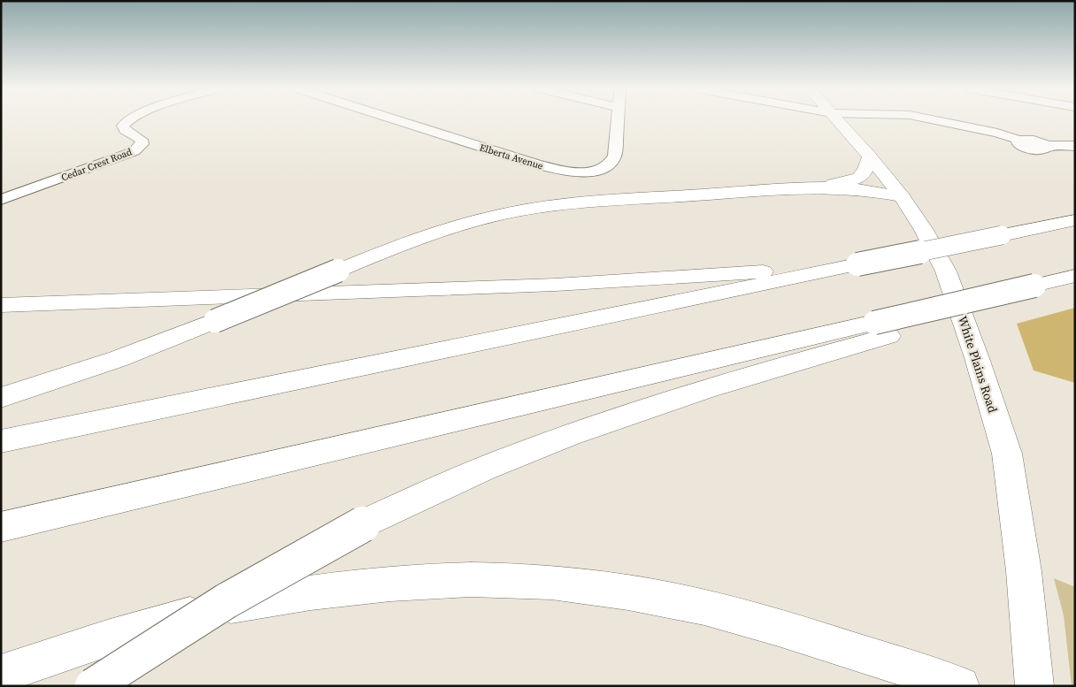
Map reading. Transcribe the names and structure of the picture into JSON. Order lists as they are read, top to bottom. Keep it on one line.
{"streets":{"main road":["White Plains Road"],"street":["Elberta Avenue","Cedar Crest Road"]}}
